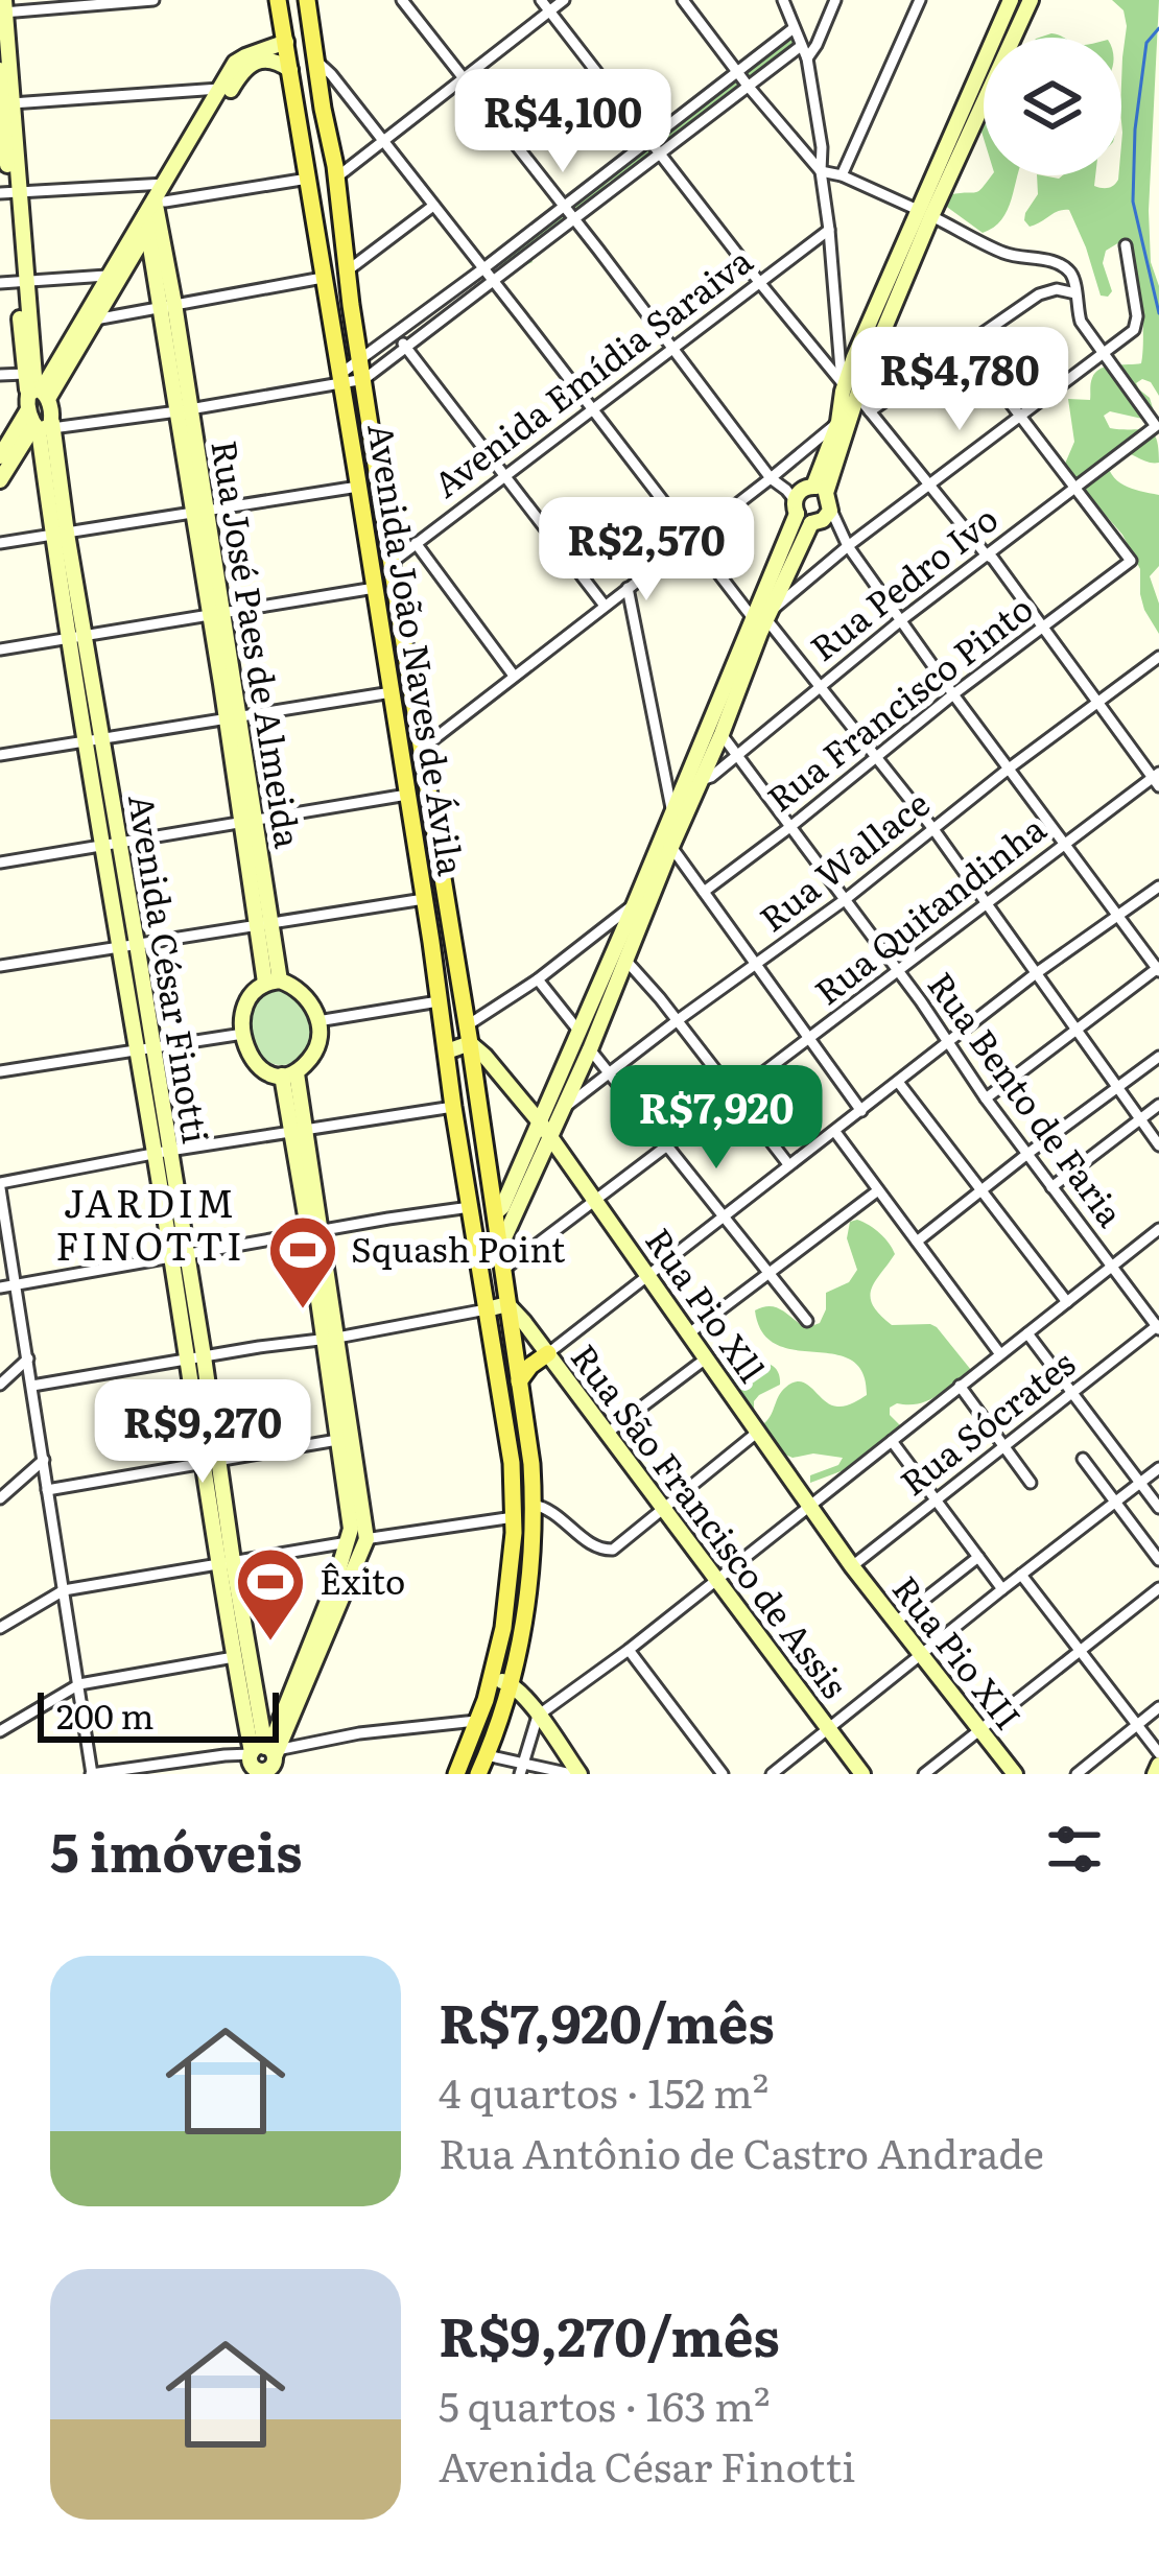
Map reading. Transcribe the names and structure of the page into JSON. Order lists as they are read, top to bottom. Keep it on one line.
{"streets":{"main road":["Rua José Paes de Almeida","Avenida João Naves de Ávila","Avenida César Finotti","Rua Pio Xll","Rua São Francisco de Assis","Rua Pio XII"],"street":["Avenida Emídia Saraiva","Rua Pedro Ivo","Rua Francisco Pinto","Rua Wallace","Rua Quitandinha","Rua Bento de Faria","Rua Sócrates"]},"crossings":[["Avenida Emídia Saraiva","Avenida João Naves de Ávila"],["Rua Pedro Ivo","Rua Francisco Pinto"],["Rua Pedro Ivo","Rua Bento de Faria"],["Avenida João Naves de Ávila","Rua Quitandinha"],["Avenida João Naves de Ávila","Rua Pio Xll"],["Avenida João Naves de Ávila","Rua São Francisco de Assis"],["Rua Francisco Pinto","Rua Bento de Faria"],["Rua Wallace","Rua Bento de Faria"],["Rua Quitandinha","Rua Bento de Faria"],["Rua Quitandinha","Rua Pio Xll"],["Rua Bento de Faria","Rua Sócrates"],["Rua Pio Xll","Rua Sócrates"],["Rua Pio Xll","Rua Pio XII"],["Rua Sócrates","Rua Pio XII"]],"districts":["JARDIM FINOTTI"],"places":{"sports":["Squash Point","Êxito"]},"scale_bar":"200 m","page":{"price":["R$4,100","R$4,780","R$2,570","R$7,920","R$9,270"],"scale":"200 m","heading":"5 imóveis","list":[{"name":"R$7,920/mês","note":"4 quartos · 152 m² · Rua Antônio de Castro Andrade"},{"name":"R$9,270/mês","note":"5 quartos · 163 m² · Avenida César Finotti"}]}}
